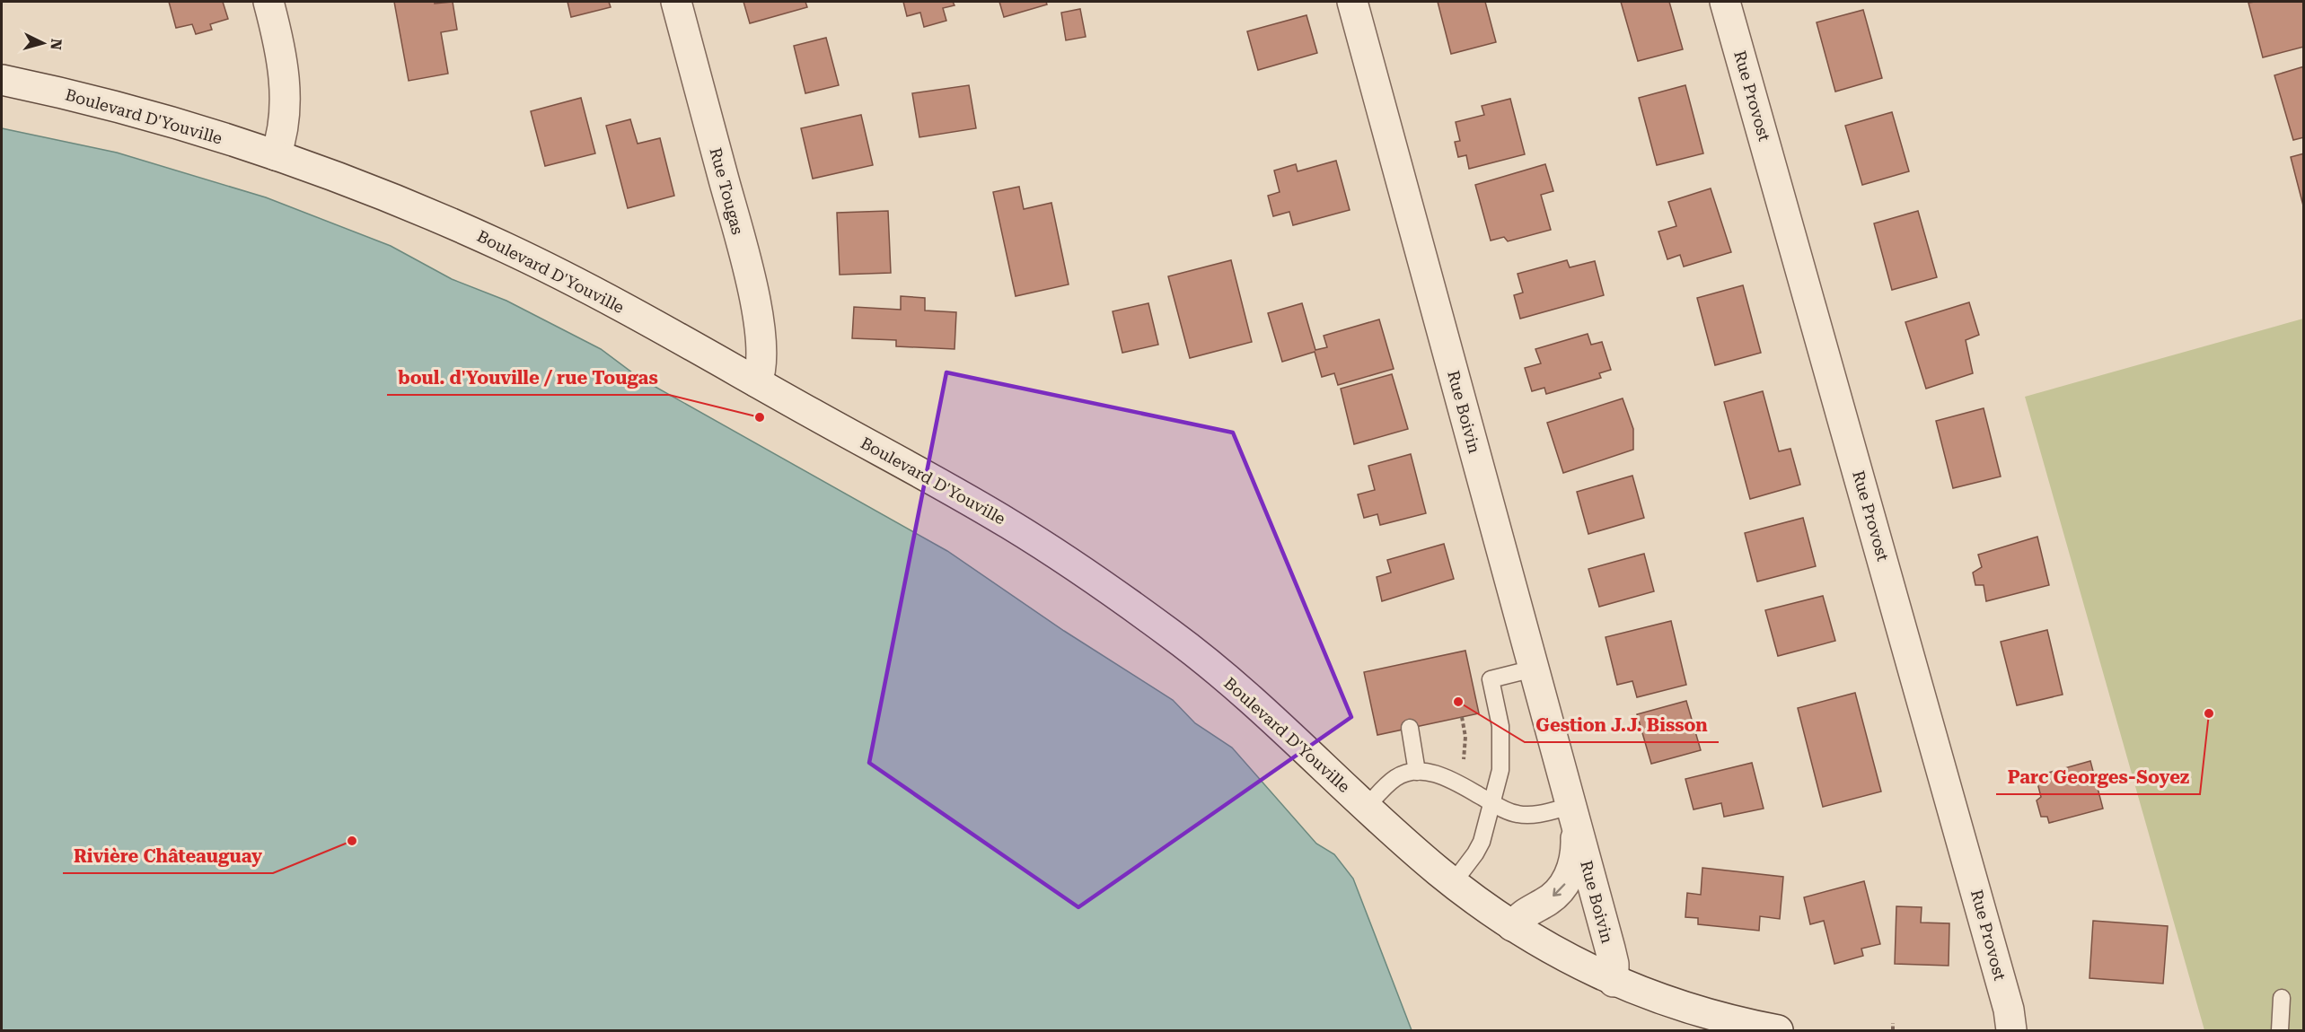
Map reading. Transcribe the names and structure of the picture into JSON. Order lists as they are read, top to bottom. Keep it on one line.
{"streets":{"street":["Rue Provost","Boulevard D'Youville","Rue Tougas","Rue Boivin"]},"crossings":[["Boulevard D'Youville","Rue Tougas"],["Boulevard D'Youville","Rue Boivin"]],"places":["boul. d'Youville / rue Tougas","Gestion J.J. Bisson","Parc Georges-Soyez","Rivière Châteauguay"],"north":"right"}
